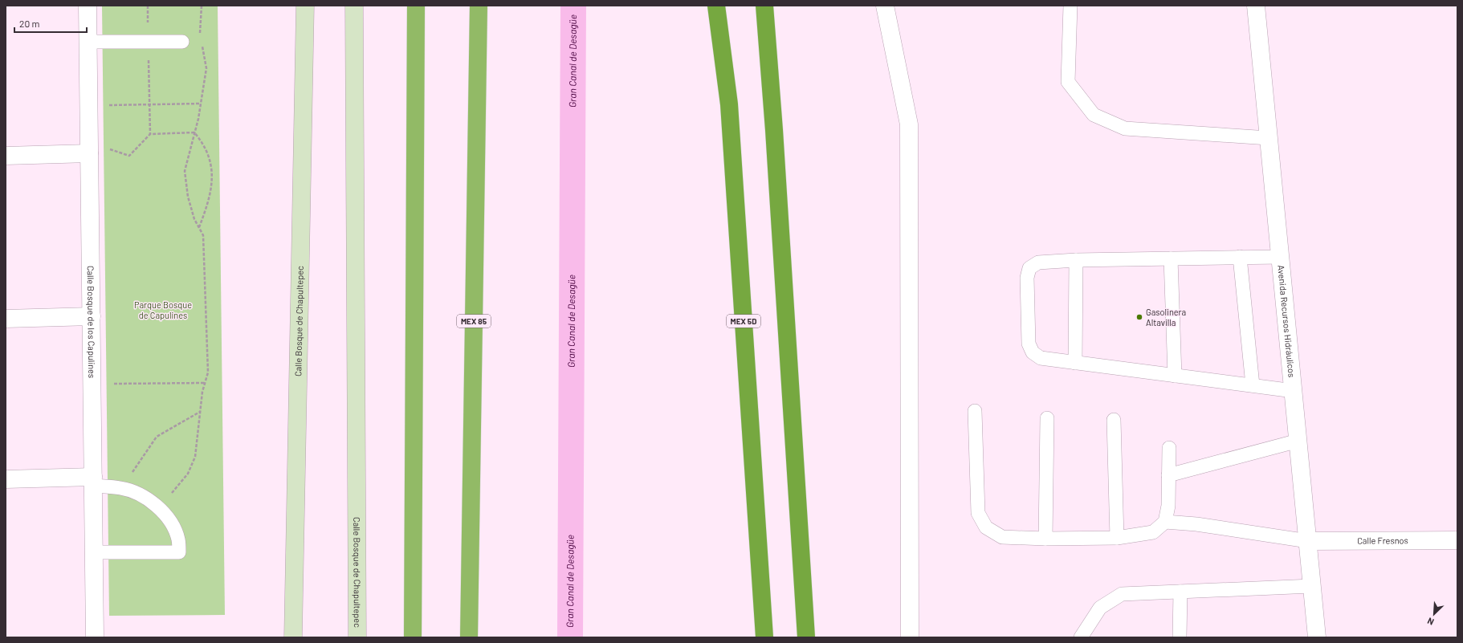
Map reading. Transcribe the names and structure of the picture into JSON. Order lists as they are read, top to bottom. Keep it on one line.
{"streets":{"highway":["MEX 85","MEX 5D"],"main road":["Calle Bosque de Chapultepec"],"street":["Avenida Recursos Hidráulicos","Calle Bosque de los Capulines","Calle Fresnos"]},"crossings":[["Avenida Recursos Hidráulicos","Calle Fresnos"]],"water":["Gran Canal de Desagüe"],"parks":["Parque Bosque de Capulines"],"places":["Gasolinera Altavilla"],"scale_bar":"20 m","north":"bottom left"}
